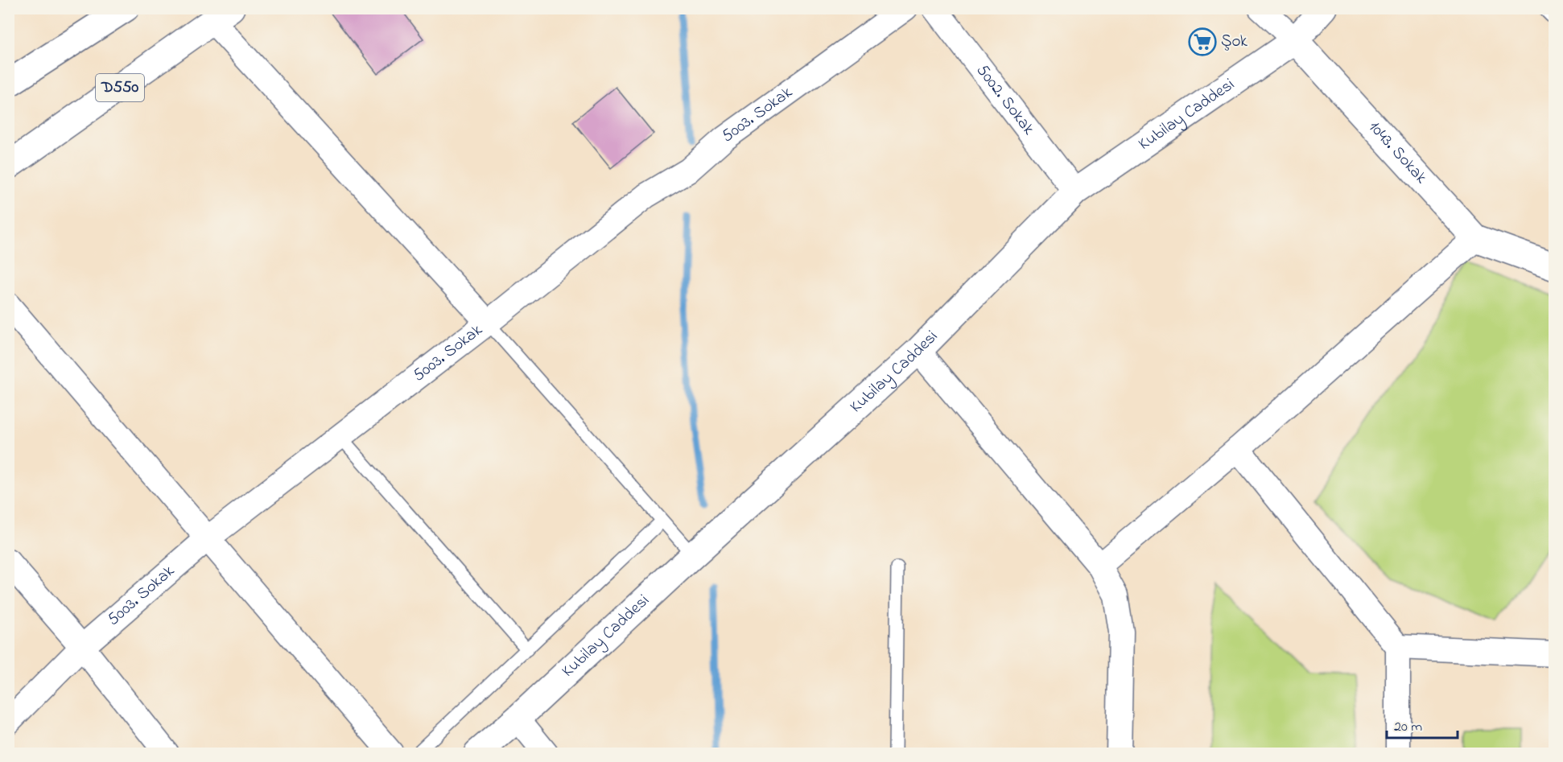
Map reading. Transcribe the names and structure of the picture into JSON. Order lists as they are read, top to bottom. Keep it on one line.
{"streets":{"main road":["D550","Kubilay Caddesi","1043. Sokak"],"street":["5002. Sokak","5003. Sokak"]},"crossings":[["5002. Sokak","Kubilay Caddesi"],["Kubilay Caddesi","1043. Sokak"]],"places":{"supermarket":["Şok"]},"scale_bar":"20 m"}
